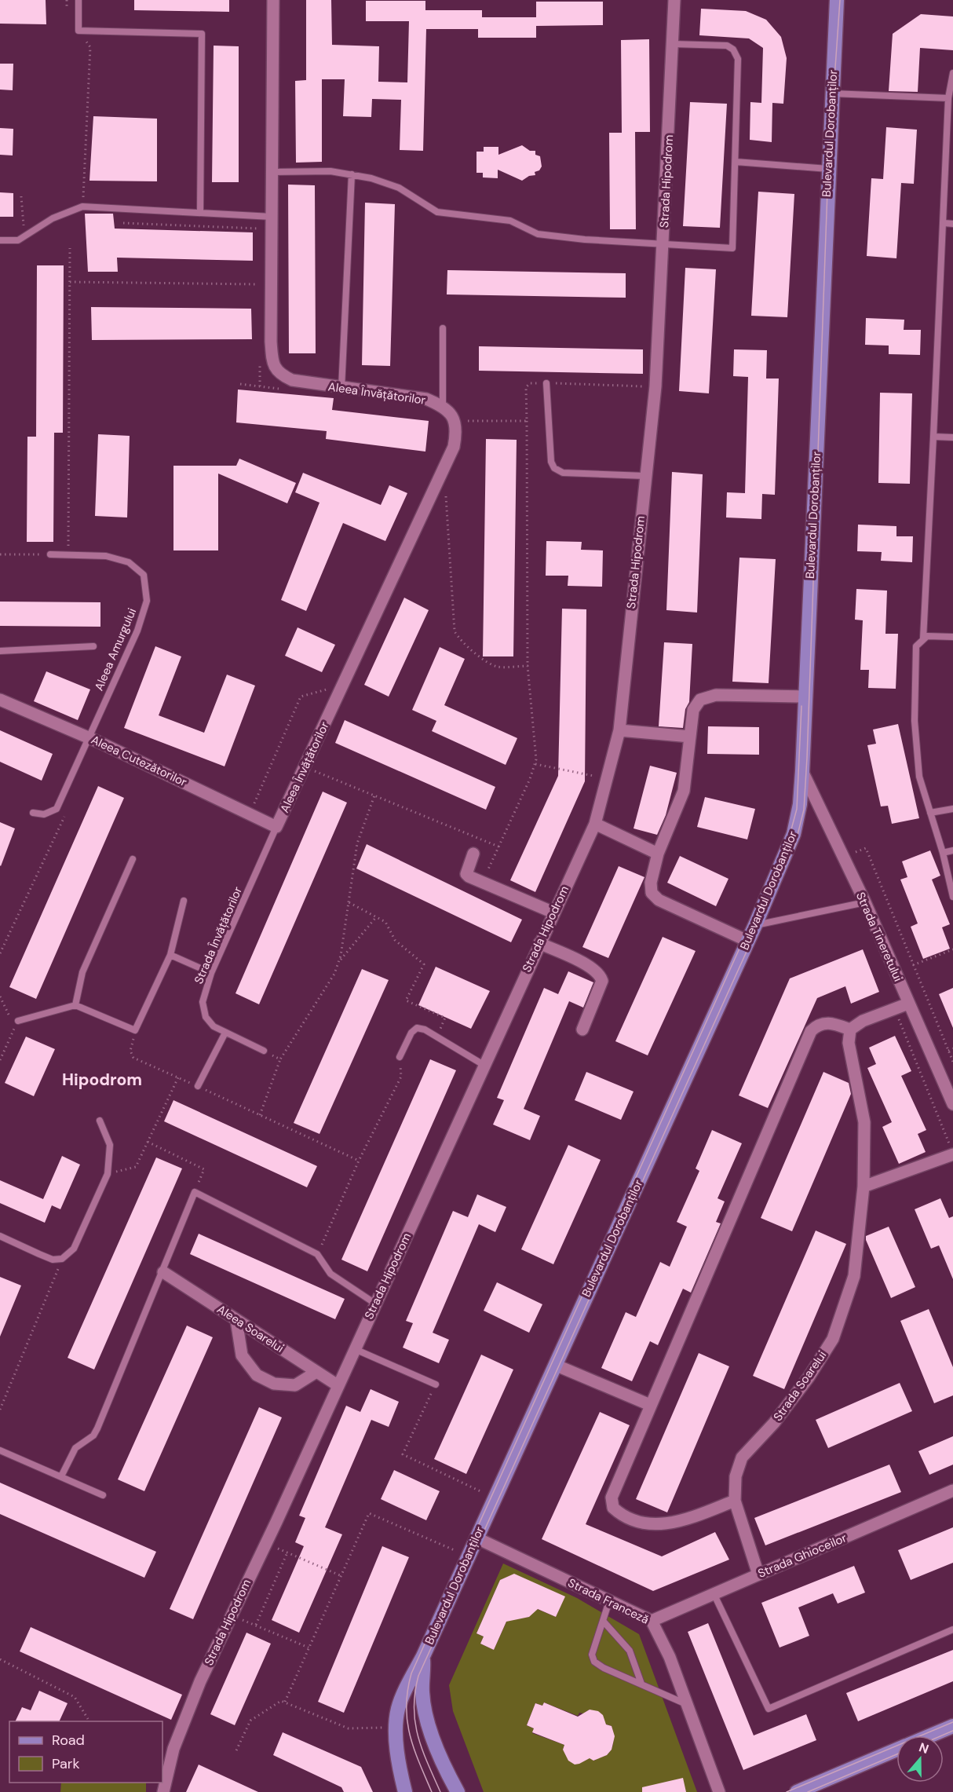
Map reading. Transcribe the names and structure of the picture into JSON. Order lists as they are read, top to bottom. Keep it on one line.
{"streets":{"main road":["Bulevardul Dorobanților"],"street":["Strada Hipodrom","Aleea Învățătorilor","Aleea Cutezătorilor","Strada Tineretului","Aleea Soarelui","Strada Soarelui","Strada Ghioceilor","Strada Franceză"],"lane":["Aleea Amurgului","Strada Învățătorilor"]},"crossings":[["Bulevardul Dorobanților","Strada Tineretului"],["Bulevardul Dorobanților","Strada Franceză"],["Strada Hipodrom","Aleea Soarelui"],["Aleea Învățătorilor","Aleea Cutezătorilor"],["Aleea Învățătorilor","Strada Învățătorilor"],["Aleea Amurgului","Aleea Cutezătorilor"],["Aleea Cutezătorilor","Strada Învățătorilor"],["Strada Soarelui","Strada Ghioceilor"],["Strada Ghioceilor","Strada Franceză"]],"districts":["Hipodrom"],"legend":["Road","Park"],"north":"top"}
